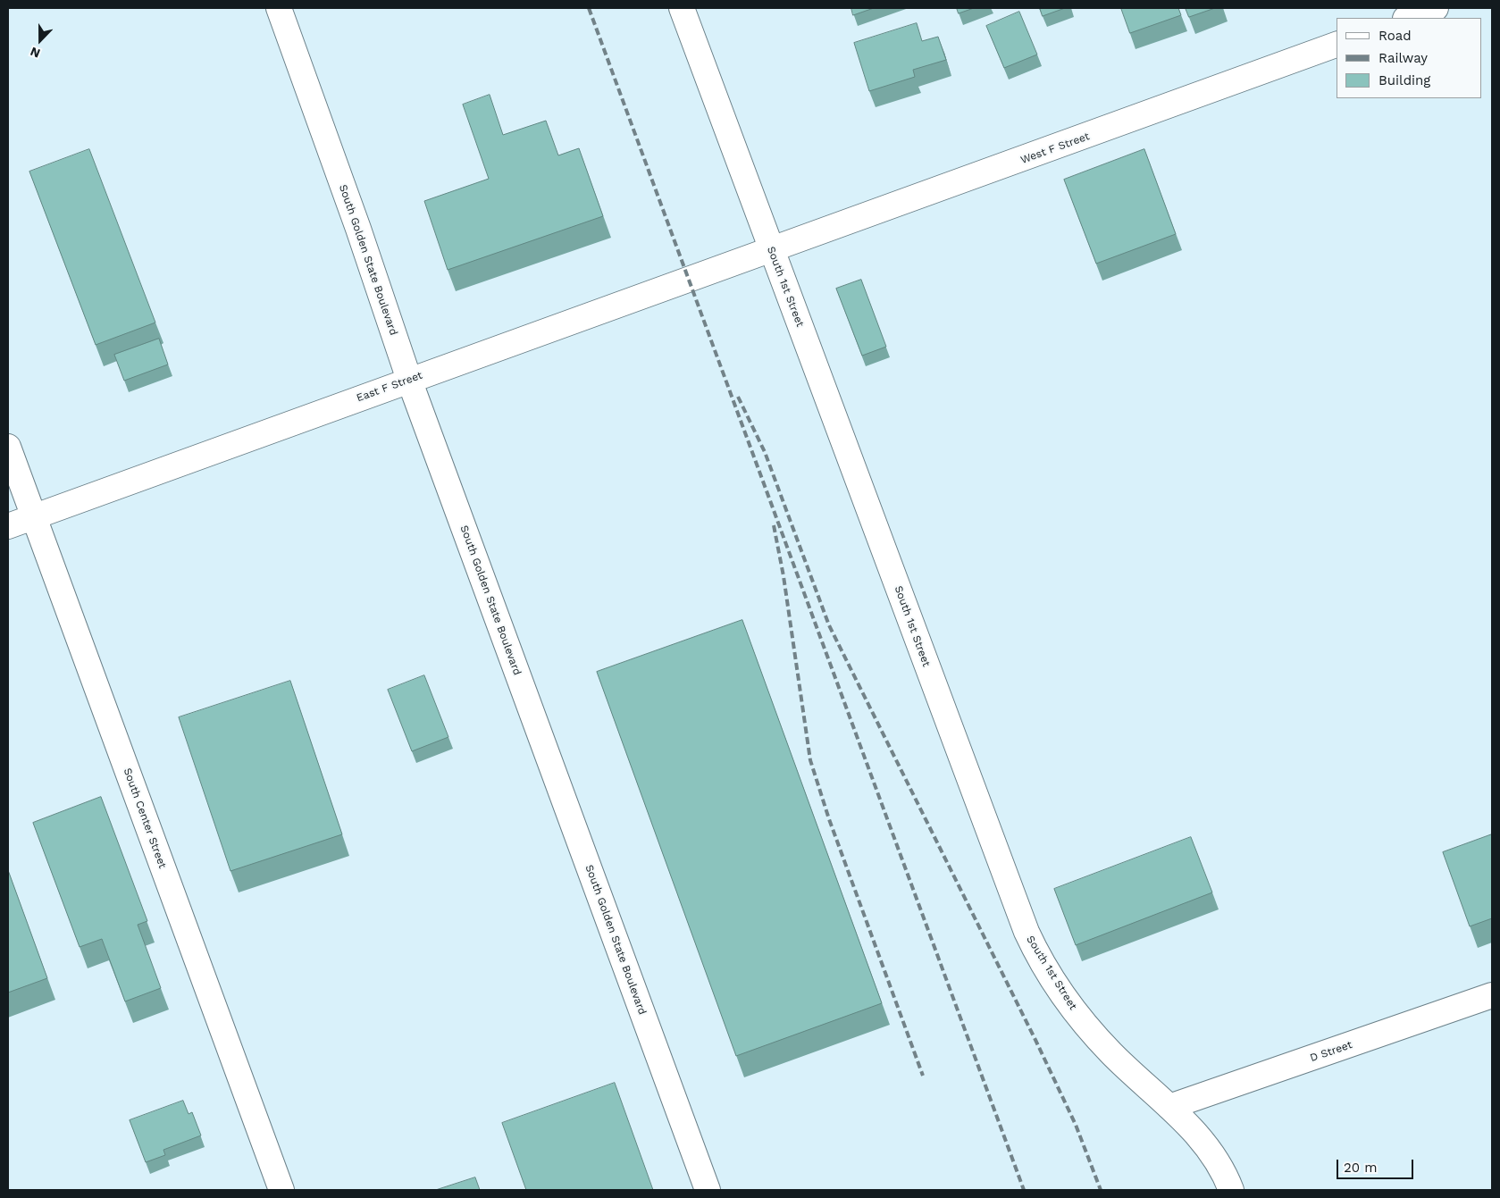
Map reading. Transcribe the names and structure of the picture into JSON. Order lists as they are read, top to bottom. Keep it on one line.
{"streets":{"street":["West F Street","South Golden State Boulevard","South 1st Street","East F Street","South Center Street","D Street"]},"crossings":[["West F Street","South 1st Street"],["West F Street","East F Street"],["South Golden State Boulevard","East F Street"],["South 1st Street","East F Street"],["South 1st Street","D Street"],["East F Street","South Center Street"]],"legend":["Road","Railway","Building"],"scale_bar":"20 m","north":"bottom"}
